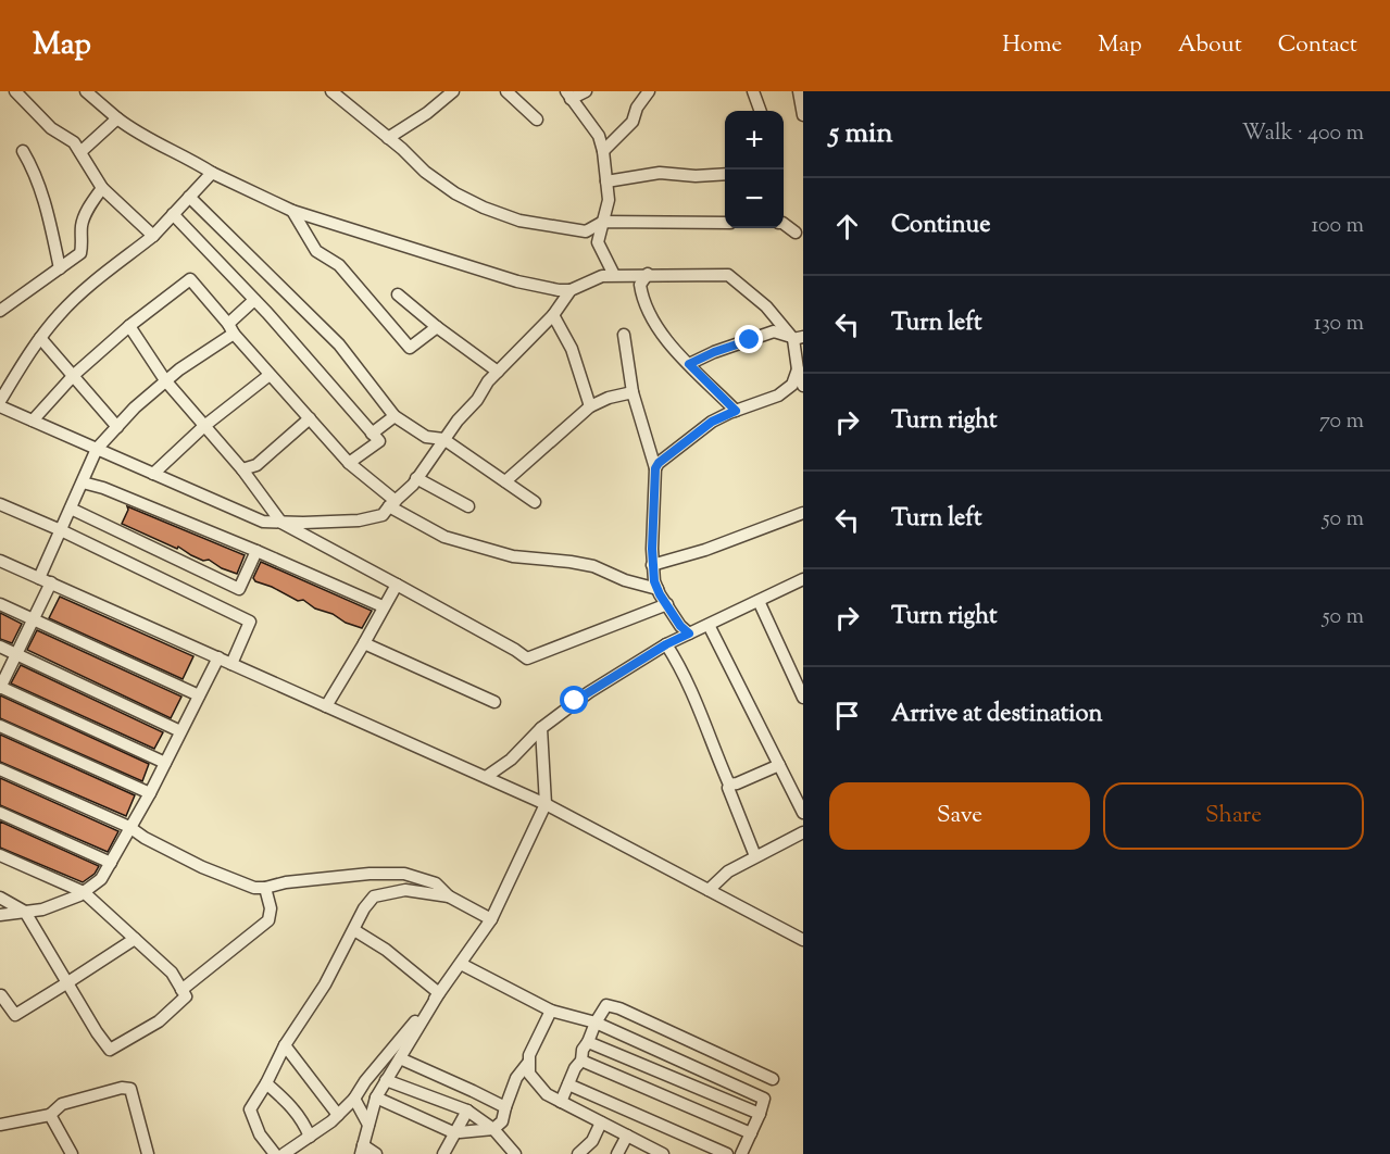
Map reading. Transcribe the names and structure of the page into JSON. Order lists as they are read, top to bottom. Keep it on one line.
{"page":{"header":"Map","nav":["Home","Map","About","Contact"],"heading":["5 min","Walk · 400 m"],"map_buttons":["+","−"],"list":[["Continue","100 m"],["Turn left","130 m"],["Turn right","70 m"],["Turn left","50 m"],["Turn right","50 m"],"Arrive at destination"],"buttons":["Save","Share"]}}
